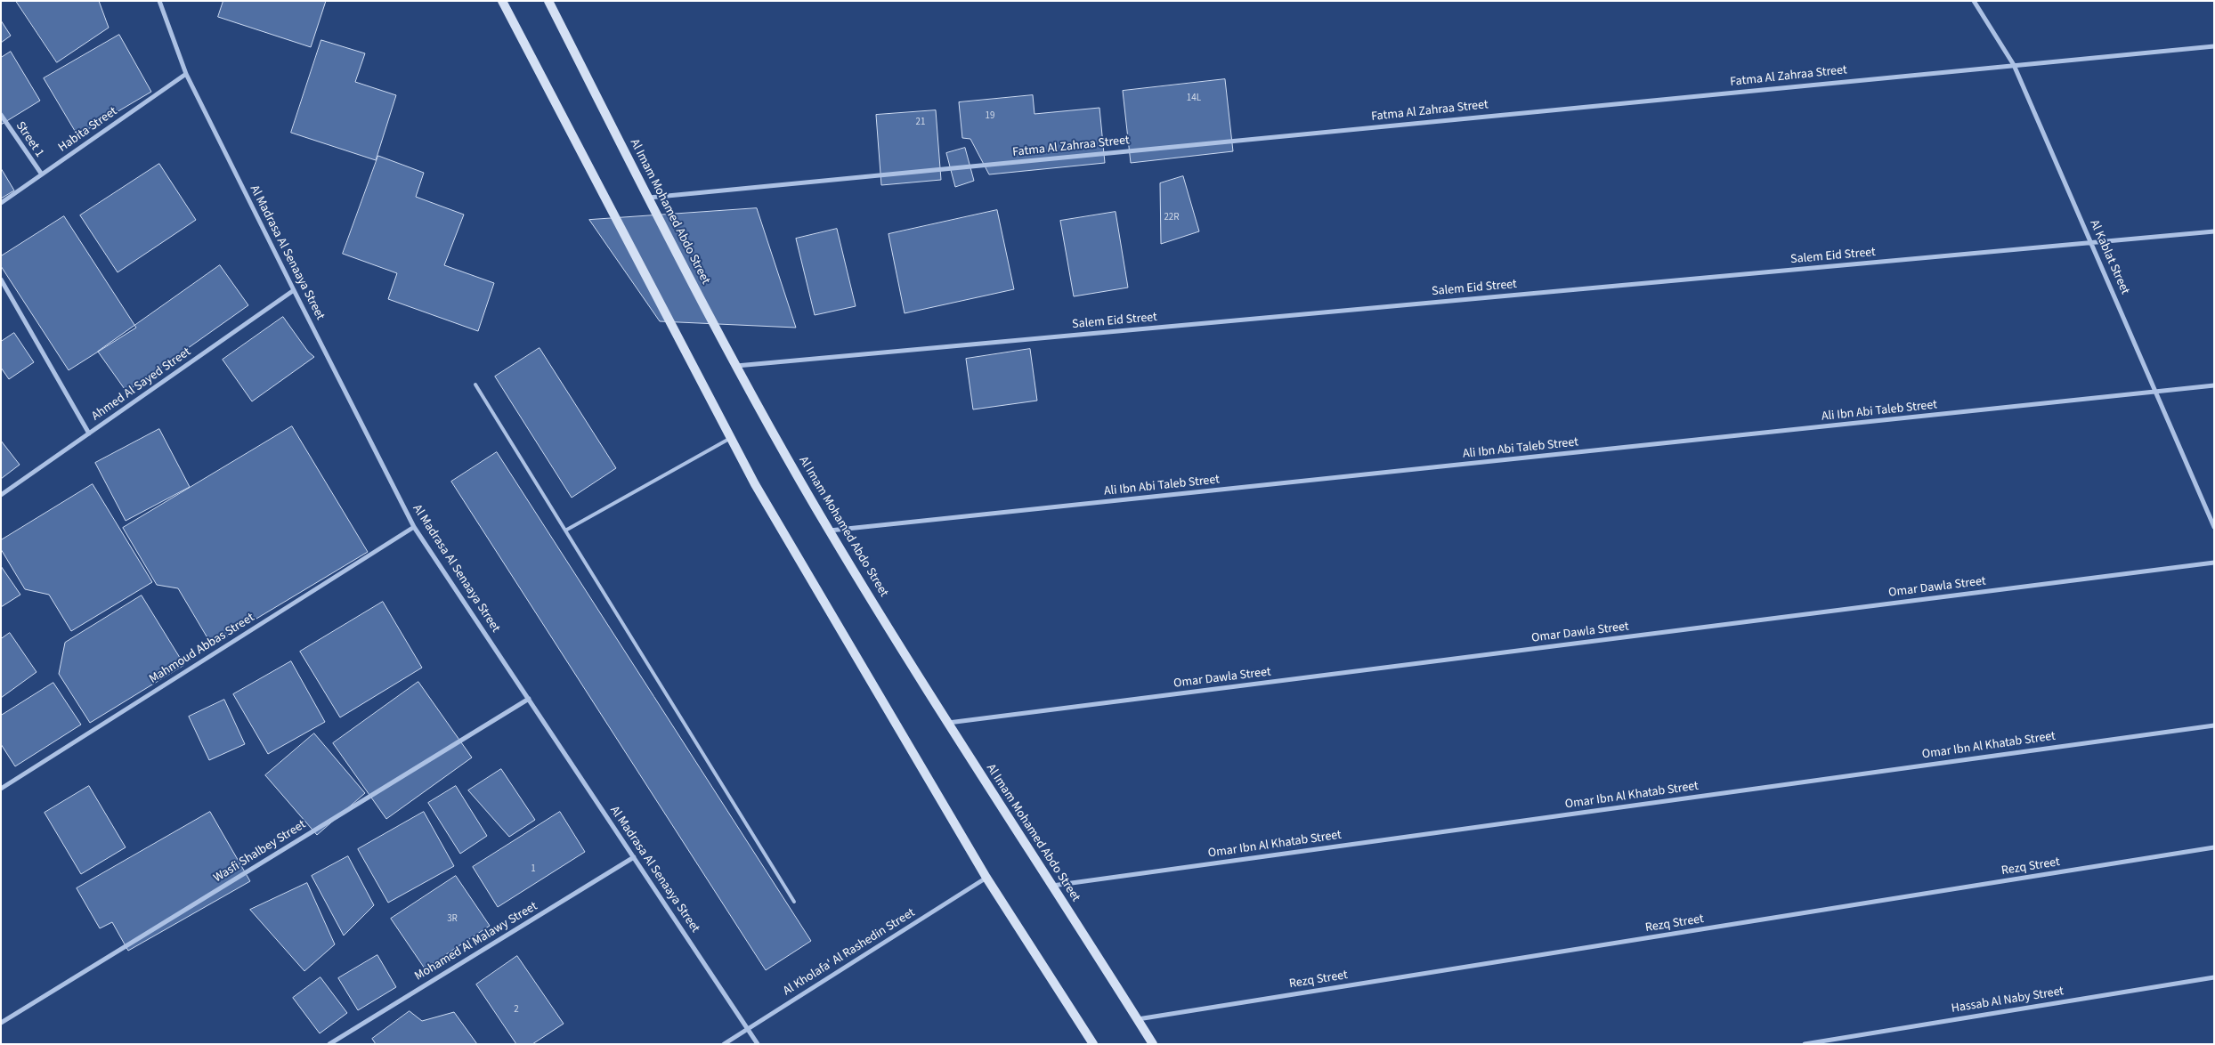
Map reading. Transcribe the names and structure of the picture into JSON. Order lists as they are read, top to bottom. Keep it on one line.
{"streets":{"main road":["Al Imam Mohamed Abdo Street"],"street":["Fatma Al Zahraa Street","Habita Street","Street 1","Al Madrasa Al Senaaya Street","Salem Eid Street","Al Kablat Street","Ahmed Al Sayed Street","Ali Ibn Abi Taleb Street","Omar Dawla Street","Mahmoud Abbas Street","Omar Ibn Al Khatab Street","Wasfi Shalbey Street","Rezq Street","Mohamed Al Malawy Street","Al Kholafa' Al Rashedin Street","Hassab Al Naby Street"]},"crossings":[["Fatma Al Zahraa Street","Al Imam Mohamed Abdo Street"],["Fatma Al Zahraa Street","Al Kablat Street"],["Habita Street","Street 1"],["Habita Street","Al Madrasa Al Senaaya Street"],["Al Imam Mohamed Abdo Street","Salem Eid Street"],["Al Imam Mohamed Abdo Street","Ali Ibn Abi Taleb Street"],["Al Imam Mohamed Abdo Street","Omar Dawla Street"],["Al Imam Mohamed Abdo Street","Omar Ibn Al Khatab Street"],["Al Imam Mohamed Abdo Street","Rezq Street"],["Al Madrasa Al Senaaya Street","Ahmed Al Sayed Street"],["Al Madrasa Al Senaaya Street","Mahmoud Abbas Street"],["Al Madrasa Al Senaaya Street","Wasfi Shalbey Street"],["Al Madrasa Al Senaaya Street","Mohamed Al Malawy Street"],["Al Madrasa Al Senaaya Street","Al Kholafa' Al Rashedin Street"],["Salem Eid Street","Al Kablat Street"],["Al Kablat Street","Ali Ibn Abi Taleb Street"]],"house_numbers":["14L","19","21","22R","1","3R","2"]}
